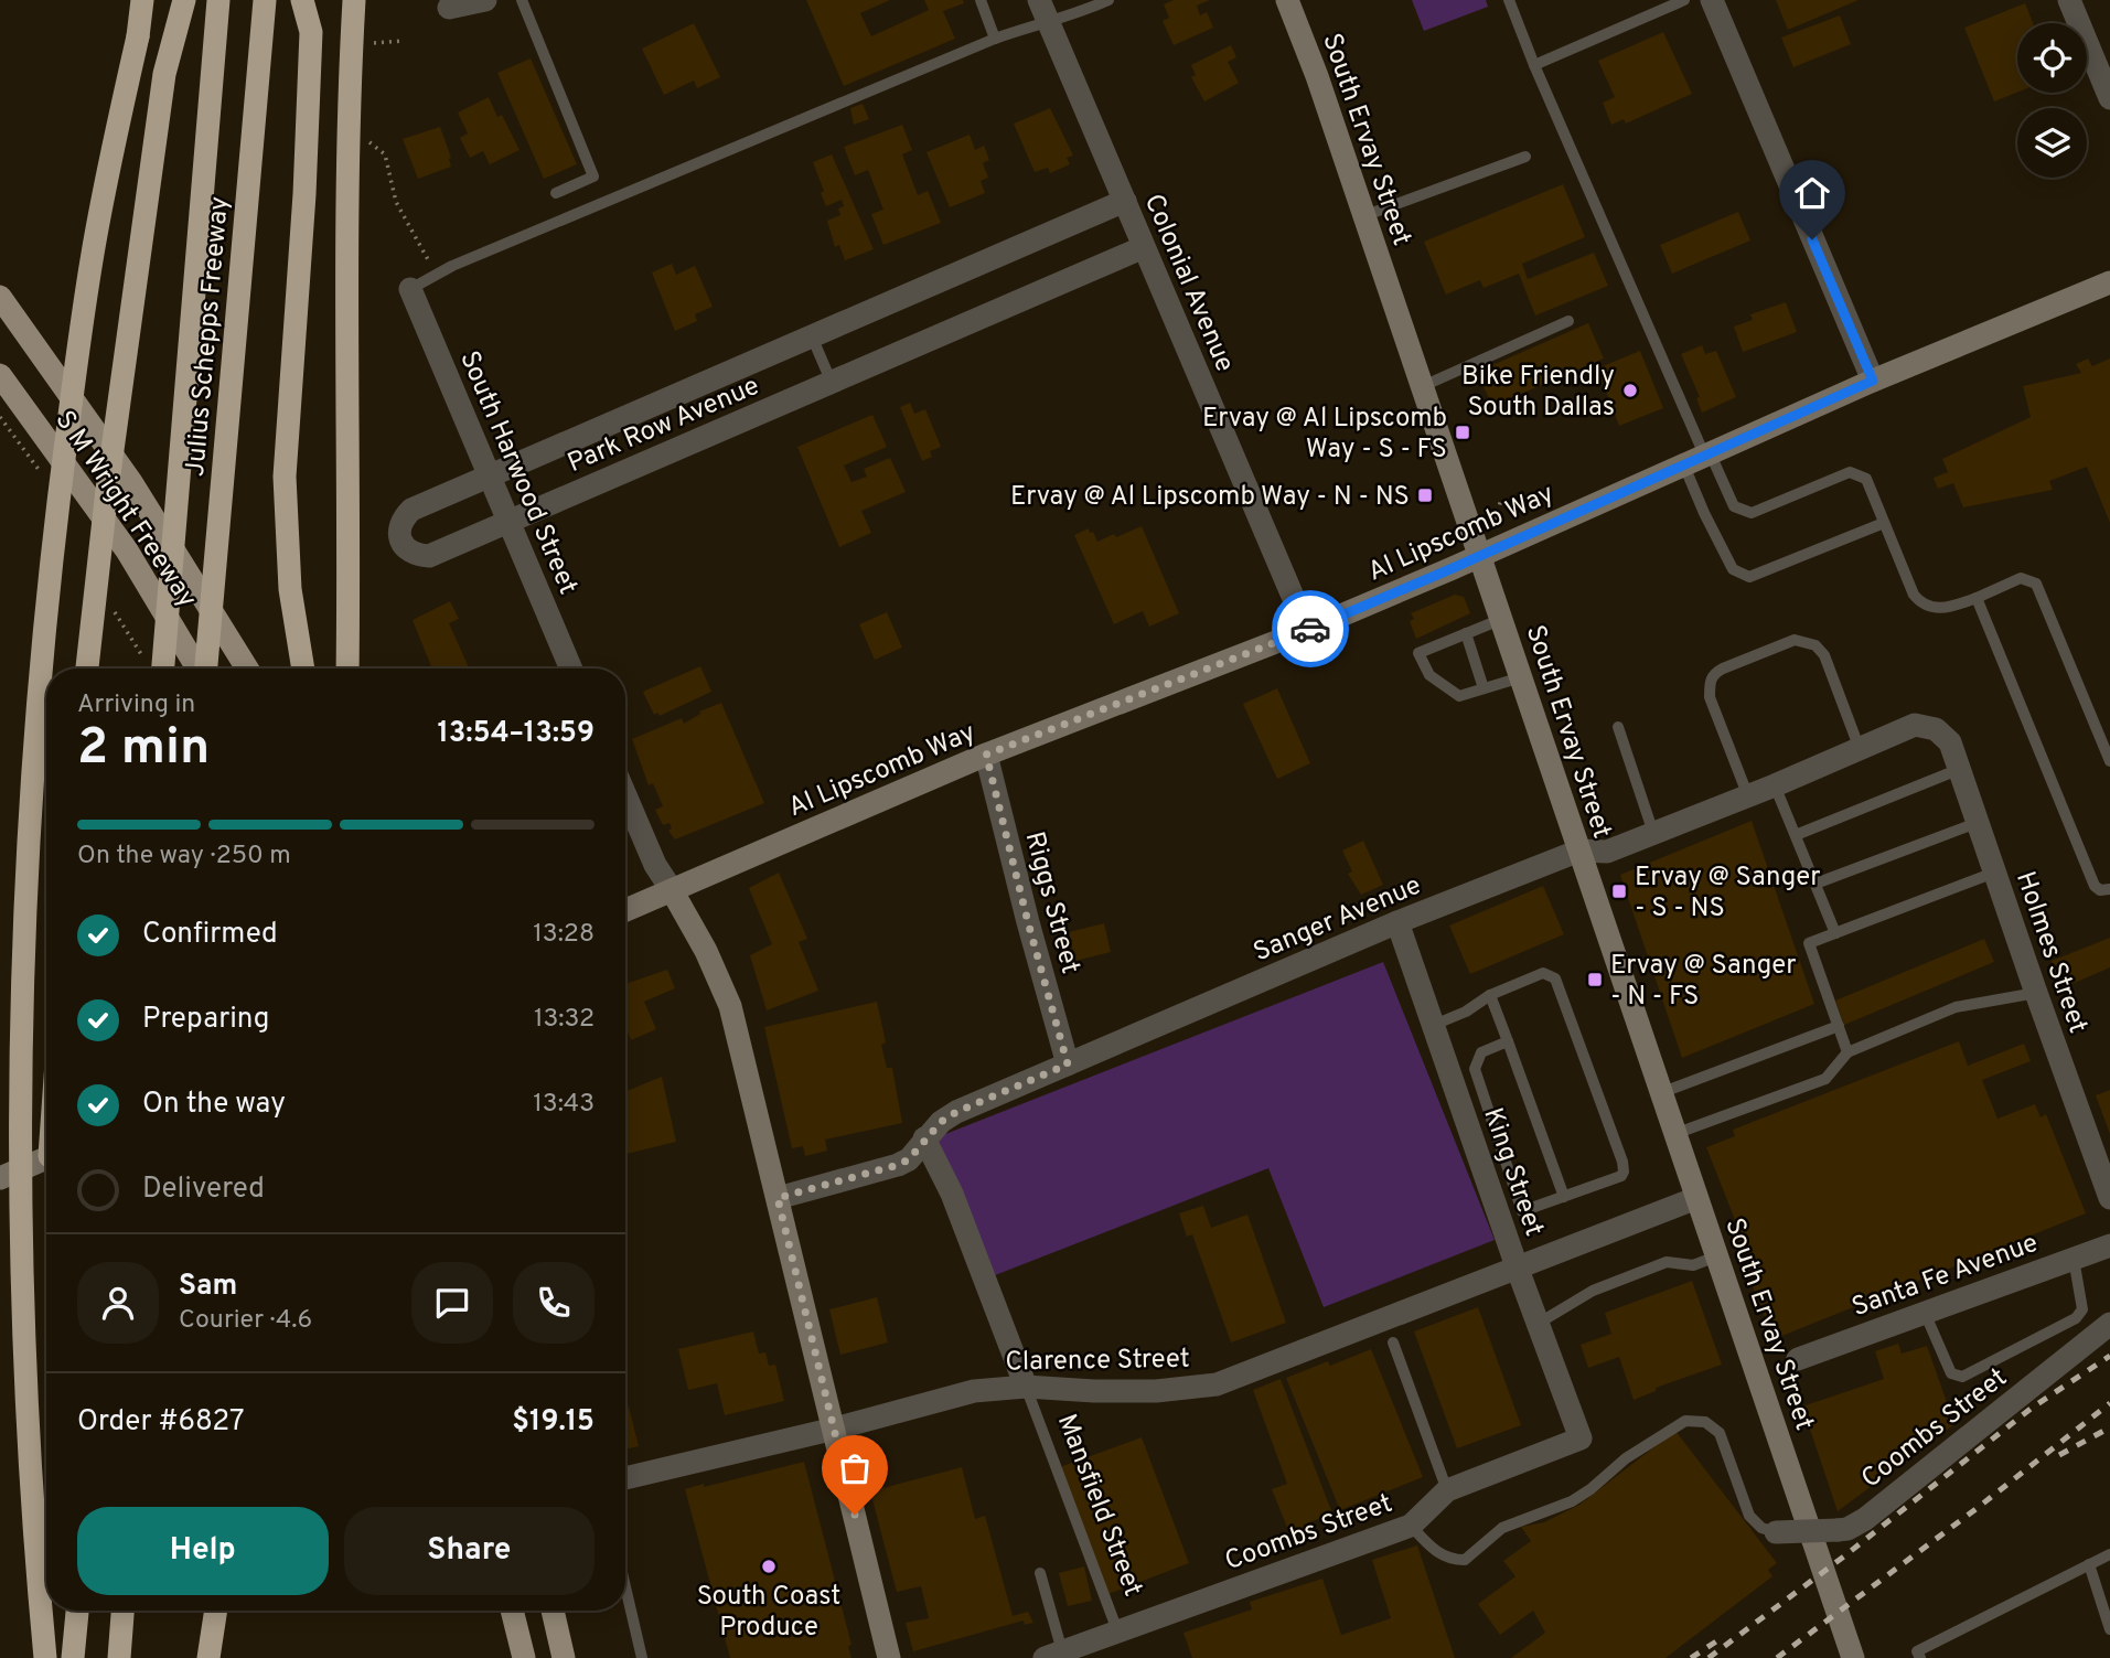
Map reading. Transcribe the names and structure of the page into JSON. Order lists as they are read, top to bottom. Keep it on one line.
{"streets":{"highway":["Julius Schepps Freeway"],"main road":["S M Wright Freeway"],"street":["South Ervay Street","Colonial Avenue","Park Row Avenue","South Harwood Street","Al Lipscomb Way","Riggs Street","Sanger Avenue","Holmes Street","King Street","Santa Fe Avenue","Clarence Street","Coombs Street","Mansfield Street"]},"crossings":[["South Ervay Street","Al Lipscomb Way"],["South Ervay Street","Sanger Avenue"],["South Ervay Street","Clarence Street"],["Colonial Avenue","Park Row Avenue"],["Colonial Avenue","Al Lipscomb Way"],["Park Row Avenue","South Harwood Street"],["Al Lipscomb Way","Riggs Street"],["Riggs Street","Sanger Avenue"],["Sanger Avenue","Holmes Street"],["Sanger Avenue","King Street"],["Sanger Avenue","Mansfield Street"],["King Street","Clarence Street"],["King Street","Coombs Street"],["Clarence Street","Mansfield Street"],["Coombs Street","Mansfield Street"]],"places":{"other":["Bike Friendly South Dallas","South Coast Produce"],"transit":["Ervay @ Al Lipscomb Way - S - FS","Ervay @ Al Lipscomb Way - N - NS","Ervay @ Sanger - S - NS","Ervay @ Sanger - N - FS"]},"page":{"heading":["2 min","Arriving in","13:54–13:59"],"panel":["Sam","Courier · 4.6","Order #6827","$19.15"],"bar":"On the way · 250 m","list":[["Confirmed","13:28"],["Preparing","13:32"],["On the way","13:43"],"Delivered"],"buttons":["Help","Share"]}}
